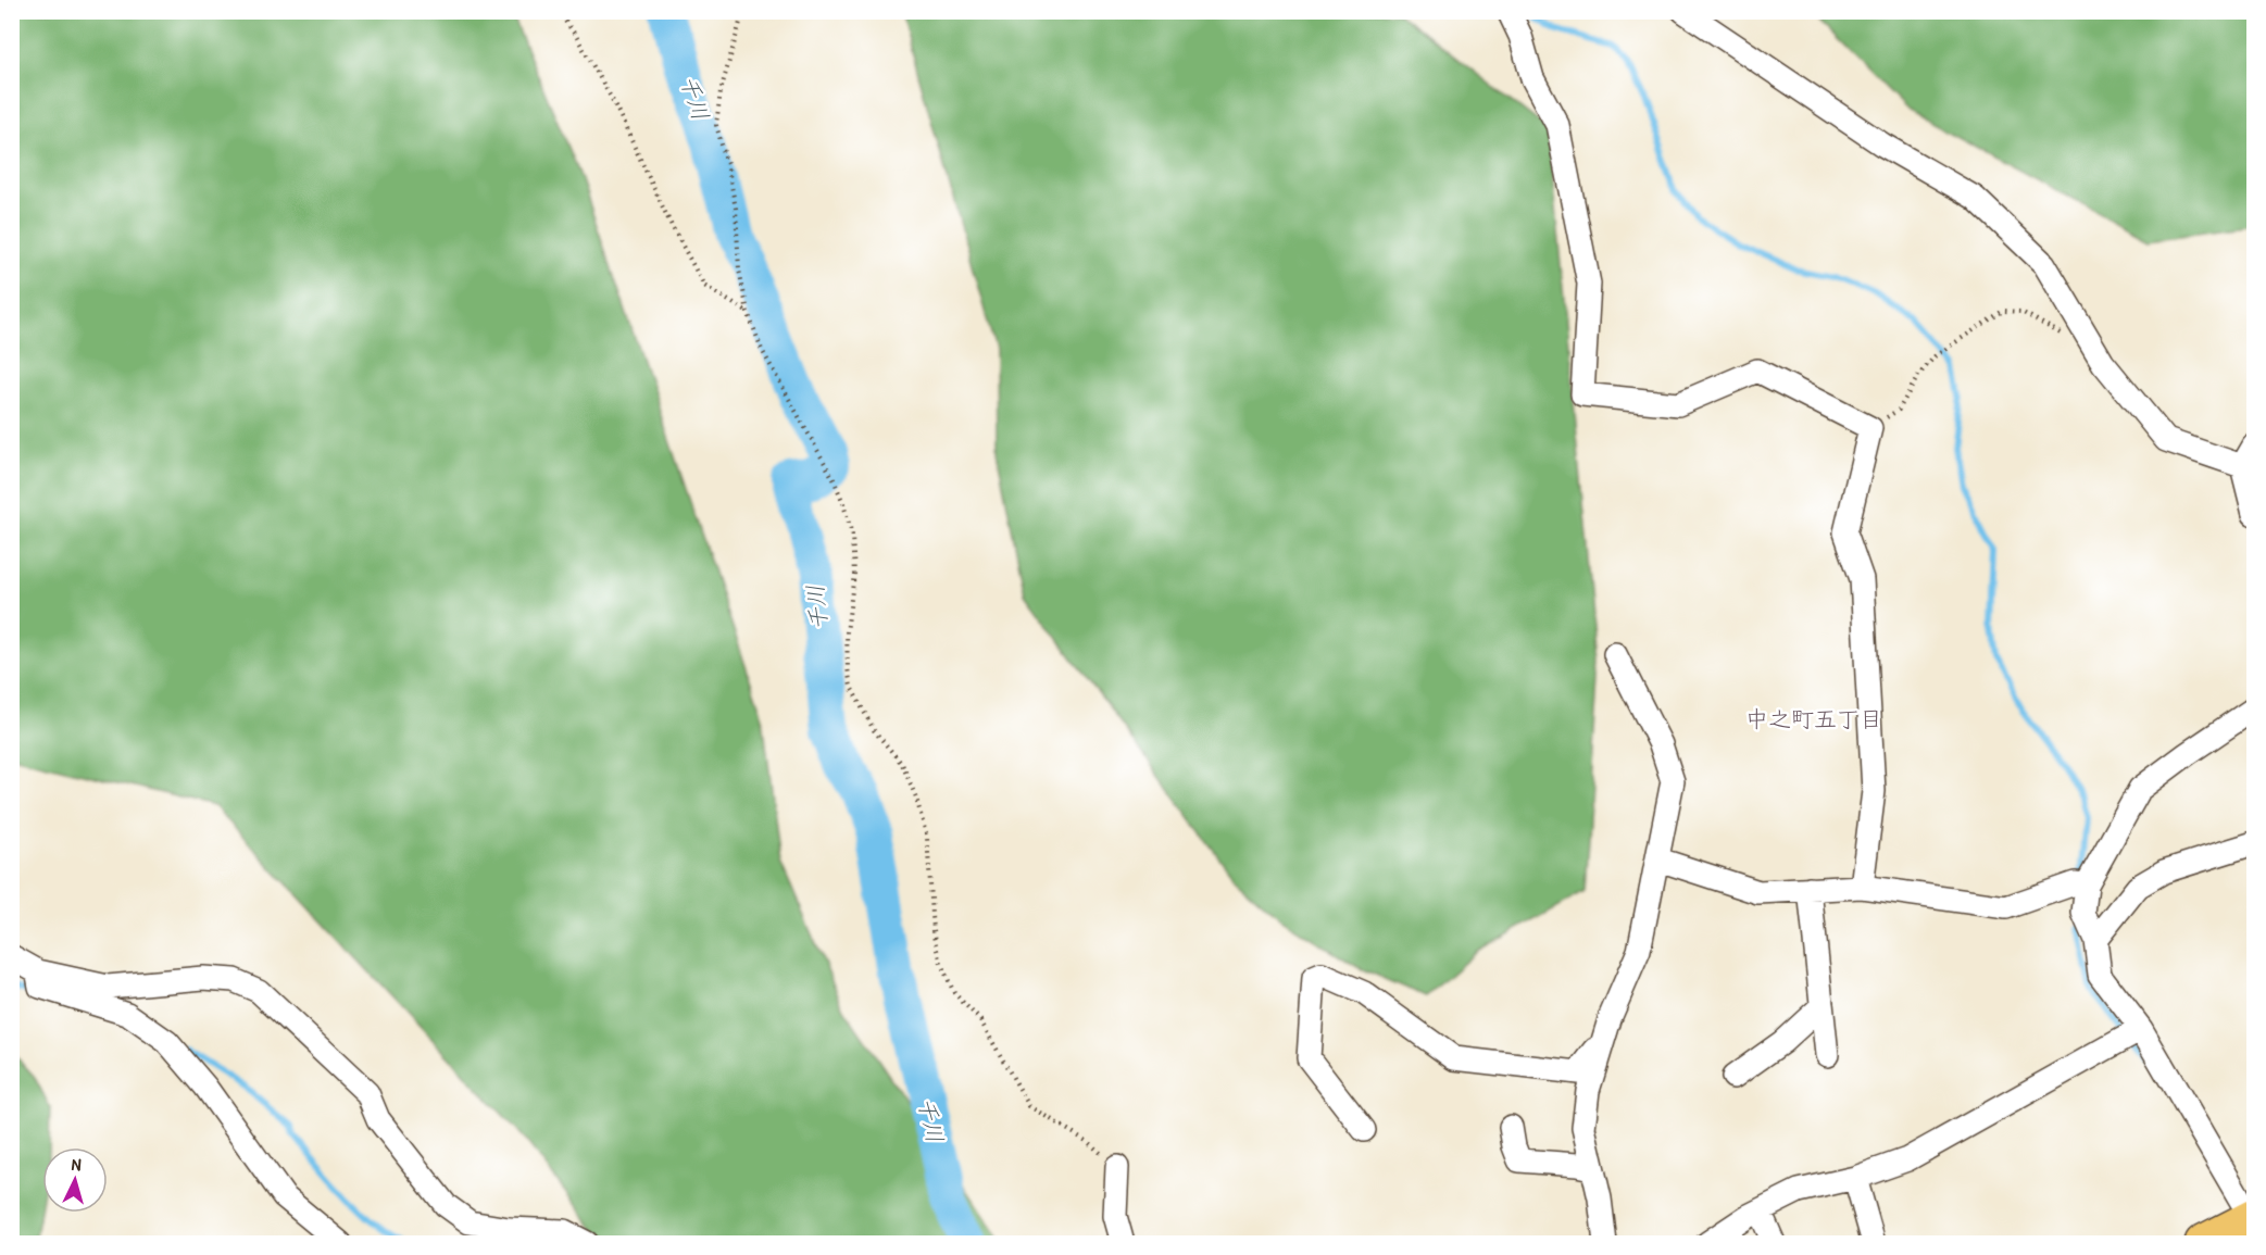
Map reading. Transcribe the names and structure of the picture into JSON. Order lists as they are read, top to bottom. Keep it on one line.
{"districts":["中之町五丁目"],"water":["千川"],"north":"top"}
